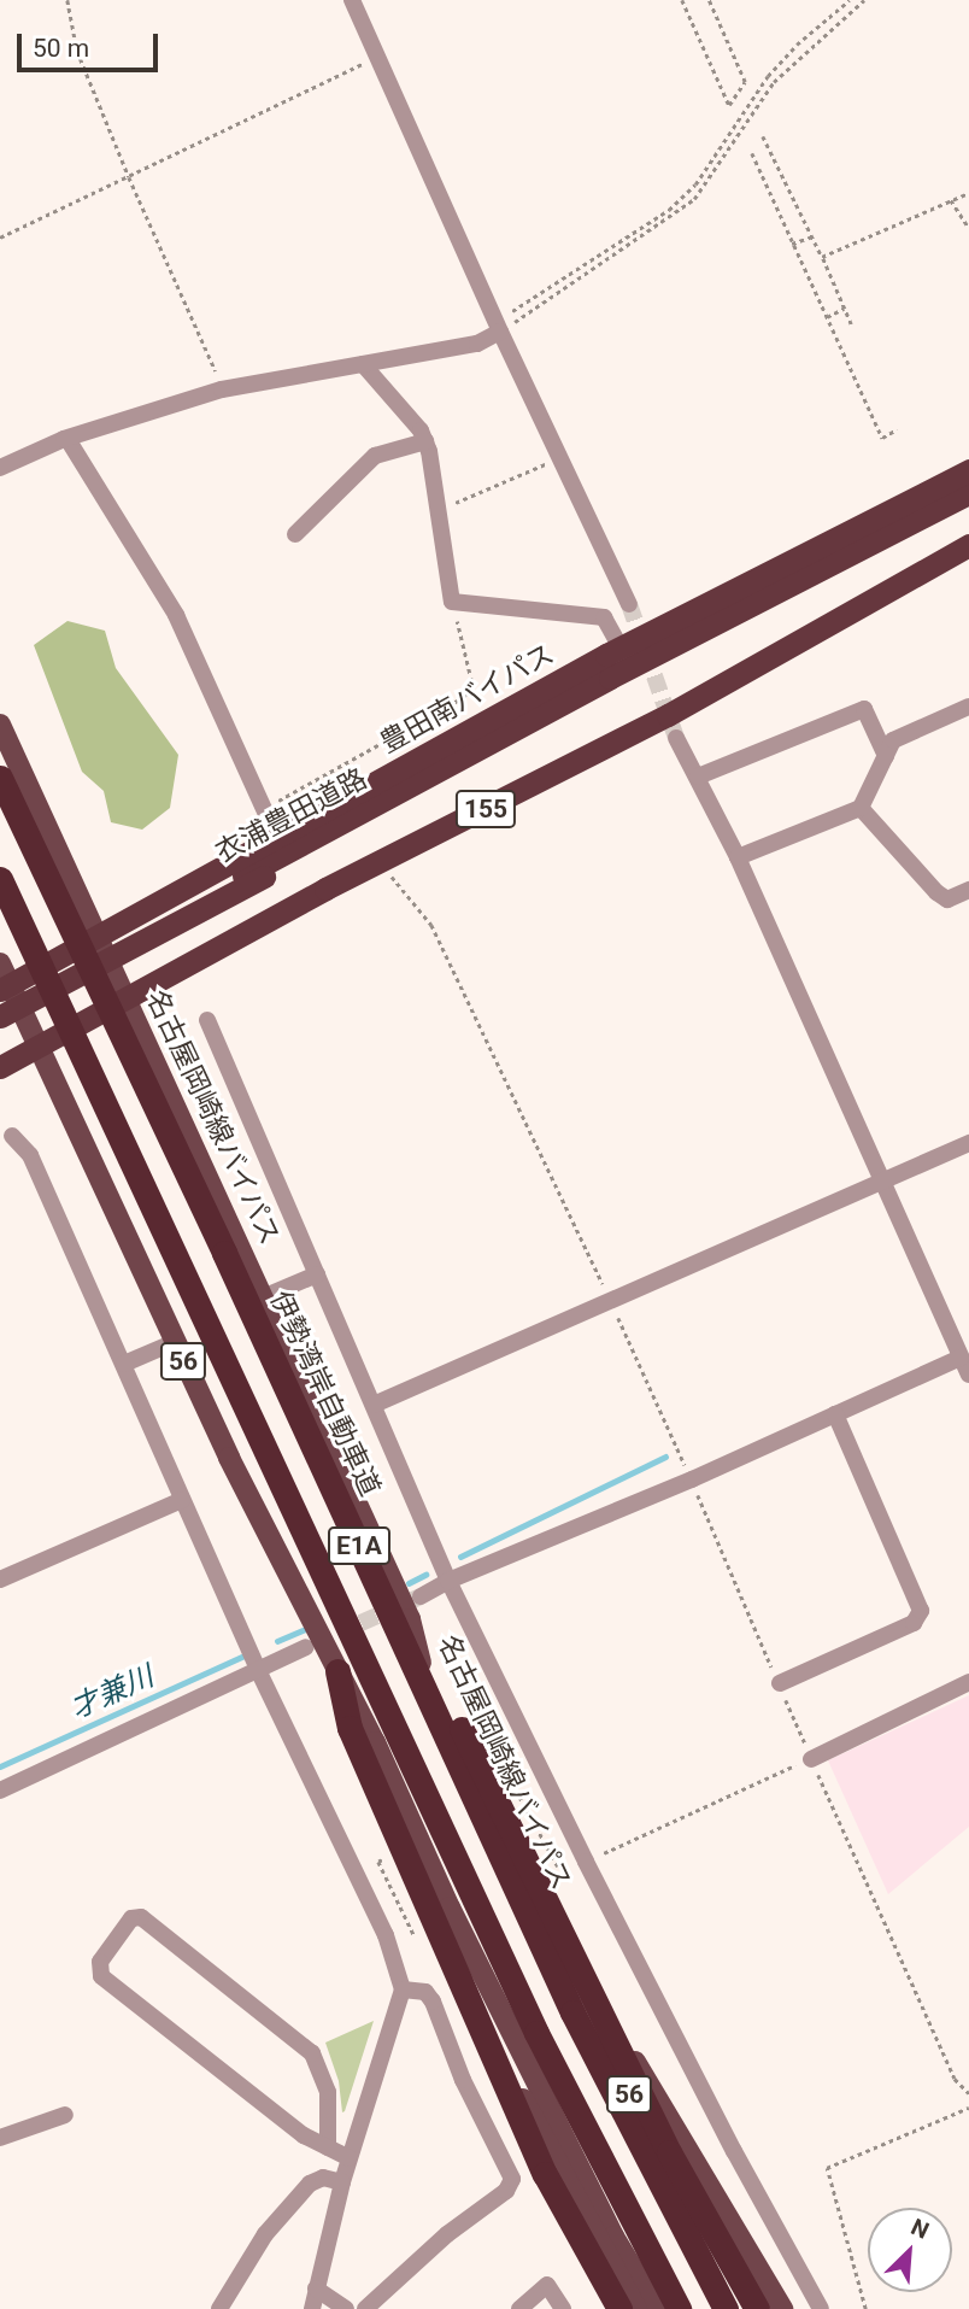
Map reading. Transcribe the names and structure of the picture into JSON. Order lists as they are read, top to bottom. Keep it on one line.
{"streets":{"highway":["豊田南バイパス","155","衣浦豊田道路","伊勢湾岸自動車道","E1A"],"main road":["名古屋岡崎線バイパス","56"]},"crossings":[["豊田南バイパス","衣浦豊田道路"],["豊田南バイパス","名古屋岡崎線バイパス"],["豊田南バイパス","56"],["155","名古屋岡崎線バイパス"],["155","56"],["衣浦豊田道路","56"]],"water":["才兼川"],"scale_bar":"50 m","north":"top right"}
